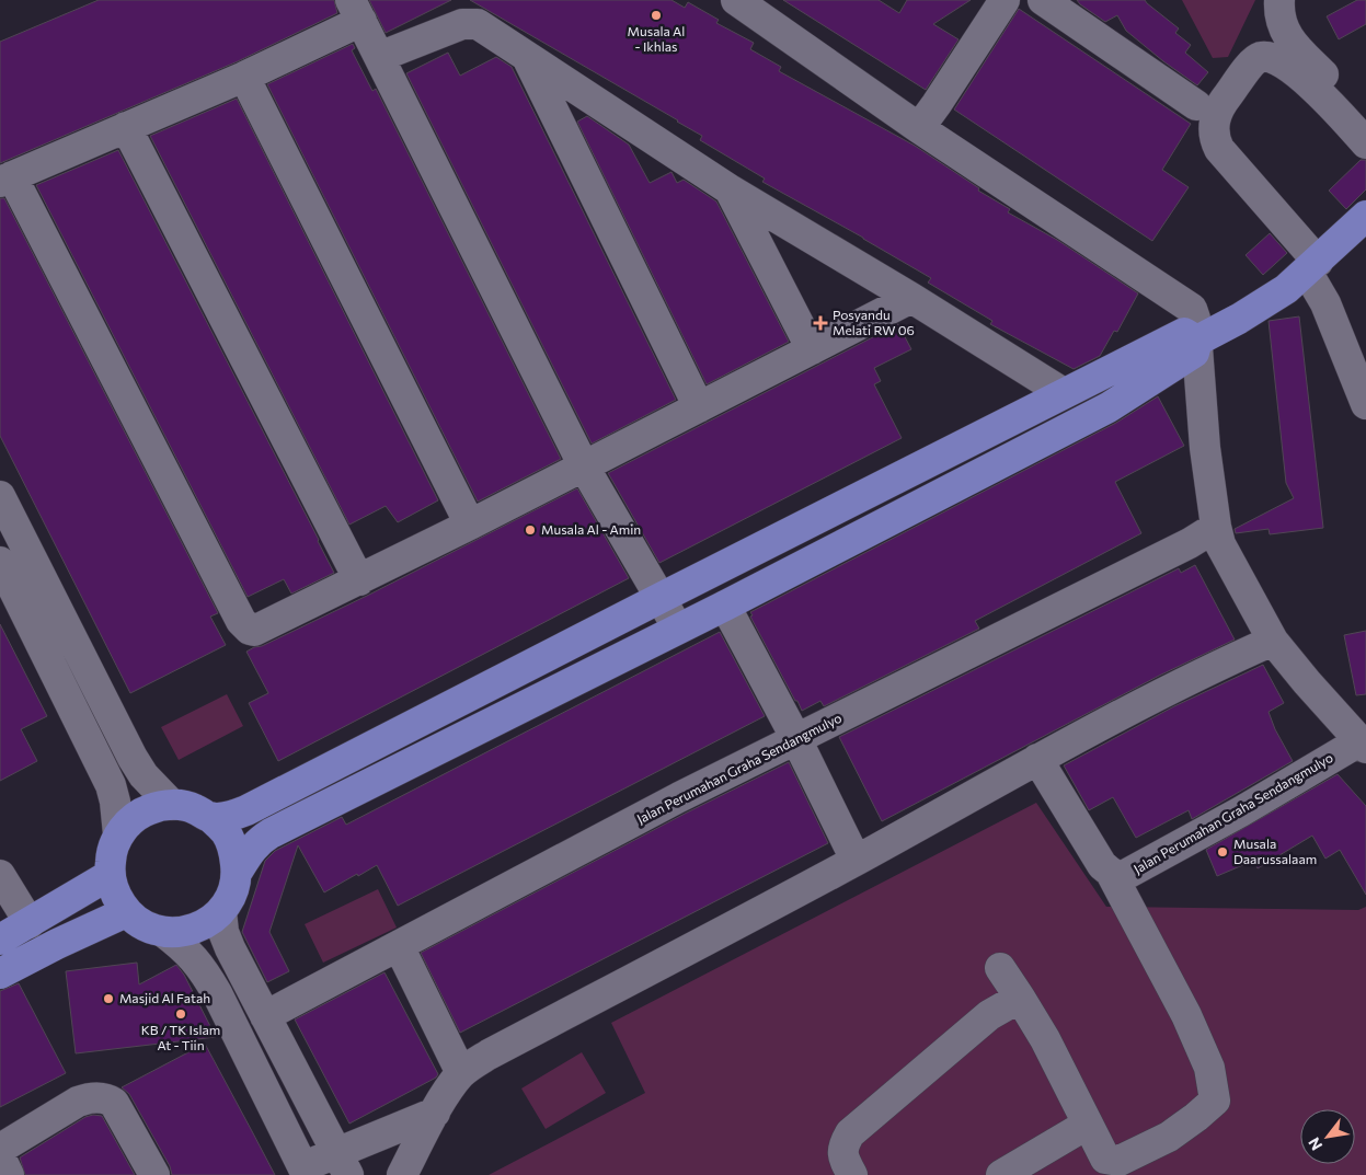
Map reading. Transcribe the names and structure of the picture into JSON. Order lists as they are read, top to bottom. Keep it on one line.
{"streets":{"street":["Jalan Perumahan Graha Sendangmulyo"]},"places":{"other":["Musala Al - Ikhlas","Musala Al - Amin","Musala Daarussalaam","Masjid Al Fatah","KB / TK Islam At - Tiin"],"health":["Posyandu Melati RW 06"]},"north":"bottom left"}
